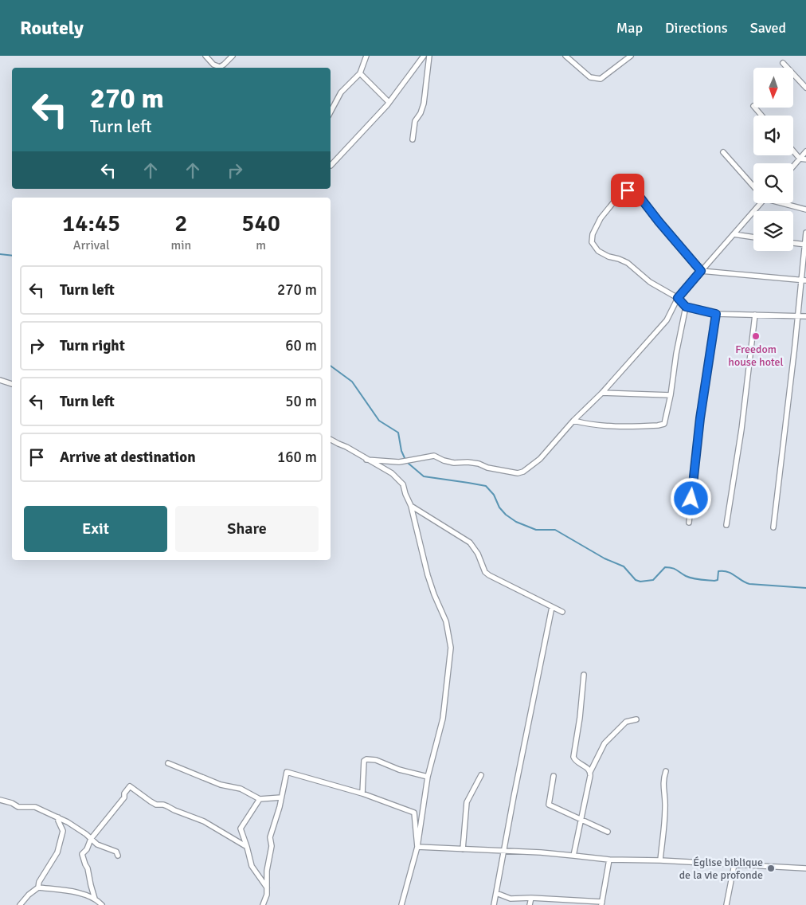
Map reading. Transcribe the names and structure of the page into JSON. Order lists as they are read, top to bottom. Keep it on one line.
{"places":["Freedom house hotel","Église biblique de la vie profonde"],"north":"bottom","page":{"header":"Routely","nav":["Map","Directions","Saved"],"turn":["270 m","Turn left"],"eta":["14:45","Arrival","2","min","540","m"],"list":[{"name":"Turn left","value":"270 m"},{"name":"Turn right","value":"60 m"},{"name":"Turn left","value":"50 m"},{"name":"Arrive at destination","value":"160 m"}],"buttons":["Exit","Share"]}}
